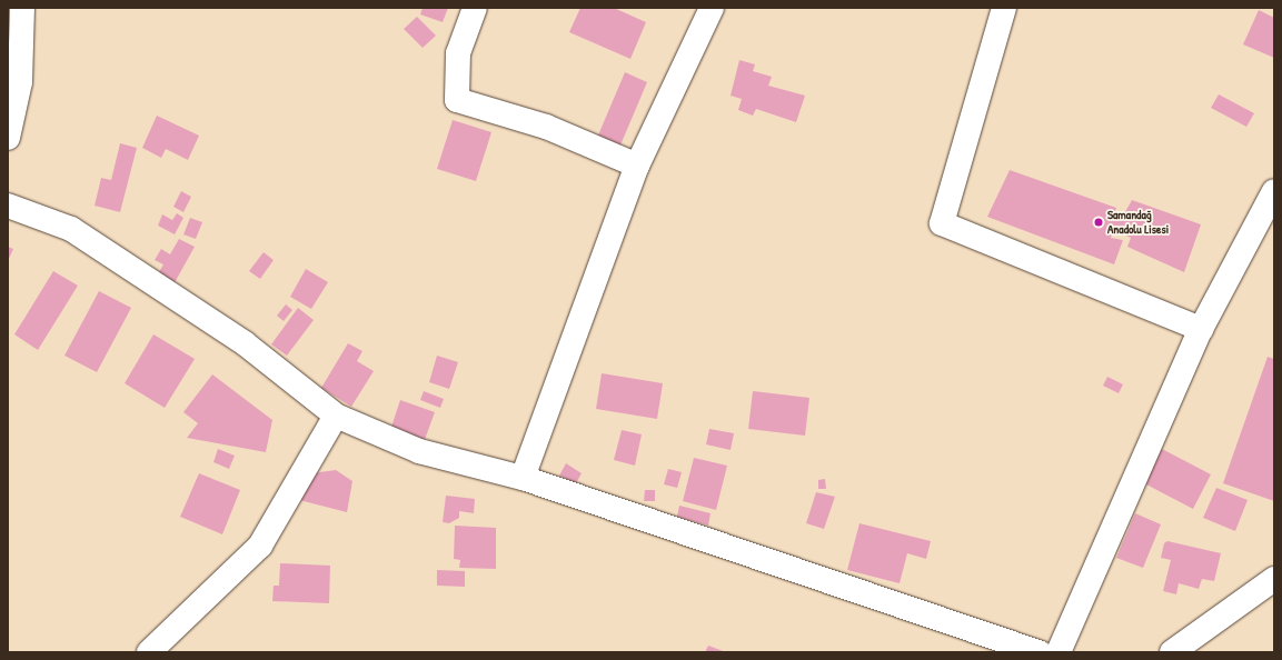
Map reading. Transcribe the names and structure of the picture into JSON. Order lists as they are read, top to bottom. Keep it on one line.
{"places":["Samandağ Anadolu Lisesi"]}
